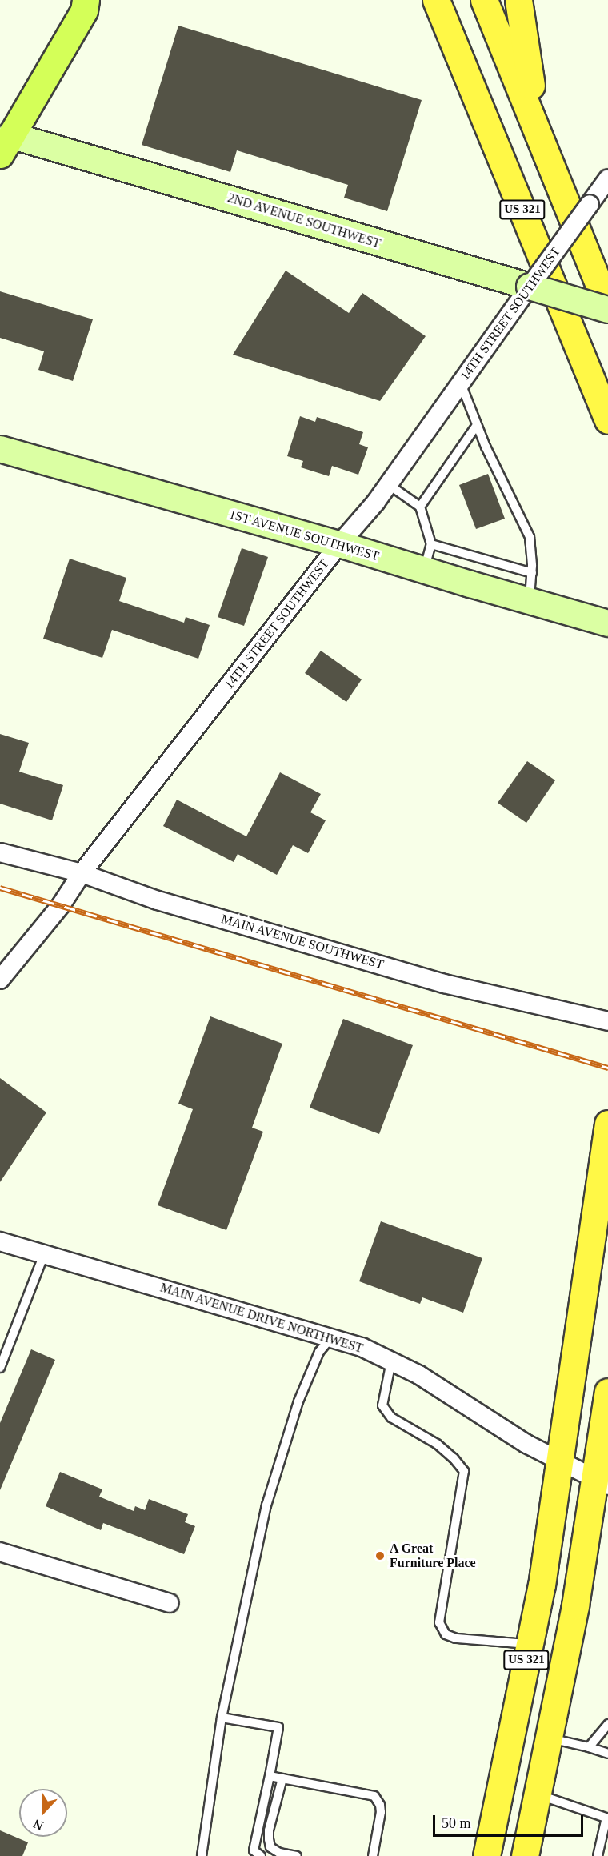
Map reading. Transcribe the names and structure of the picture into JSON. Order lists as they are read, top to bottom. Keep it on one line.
{"streets":{"highway":["US 321"],"main road":["2ND AVENUE SOUTHWEST","1ST AVENUE SOUTHWEST"],"street":["14TH STREET SOUTHWEST","MAIN AVENUE SOUTHWEST","MAIN AVENUE DRIVE NORTHWEST"]},"crossings":[["US 321","2ND AVENUE SOUTHWEST"],["US 321","MAIN AVENUE DRIVE NORTHWEST"],["2ND AVENUE SOUTHWEST","14TH STREET SOUTHWEST"],["14TH STREET SOUTHWEST","1ST AVENUE SOUTHWEST"],["14TH STREET SOUTHWEST","MAIN AVENUE SOUTHWEST"]],"places":["A Great Furniture Place"],"scale_bar":"50 m","north":"bottom"}
